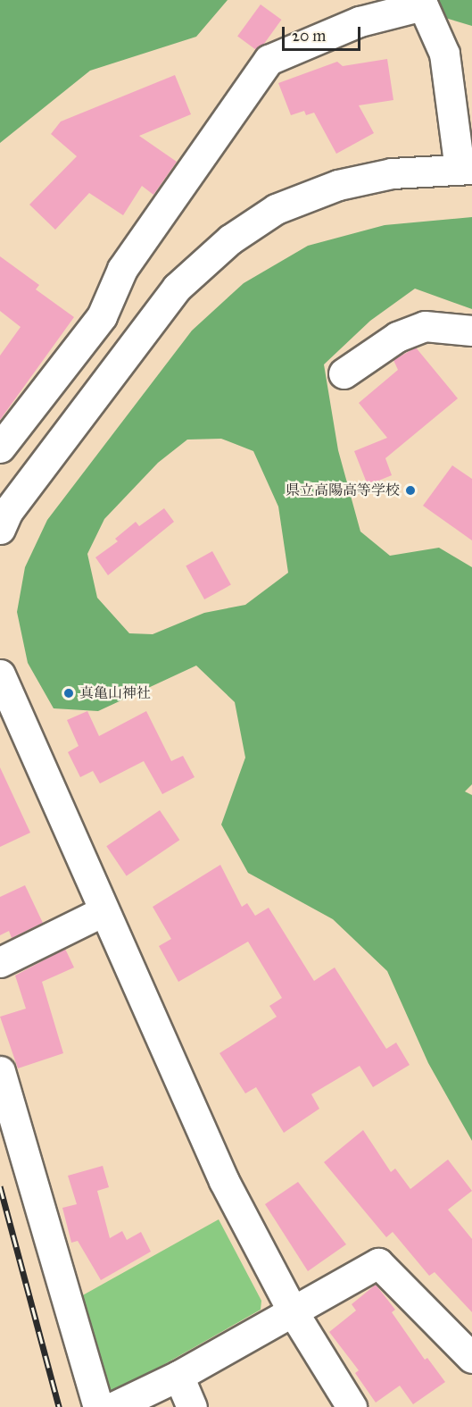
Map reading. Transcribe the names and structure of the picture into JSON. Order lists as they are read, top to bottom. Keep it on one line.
{"places":["県立高陽高等学校","真亀山神社"],"scale_bar":"20 m"}
